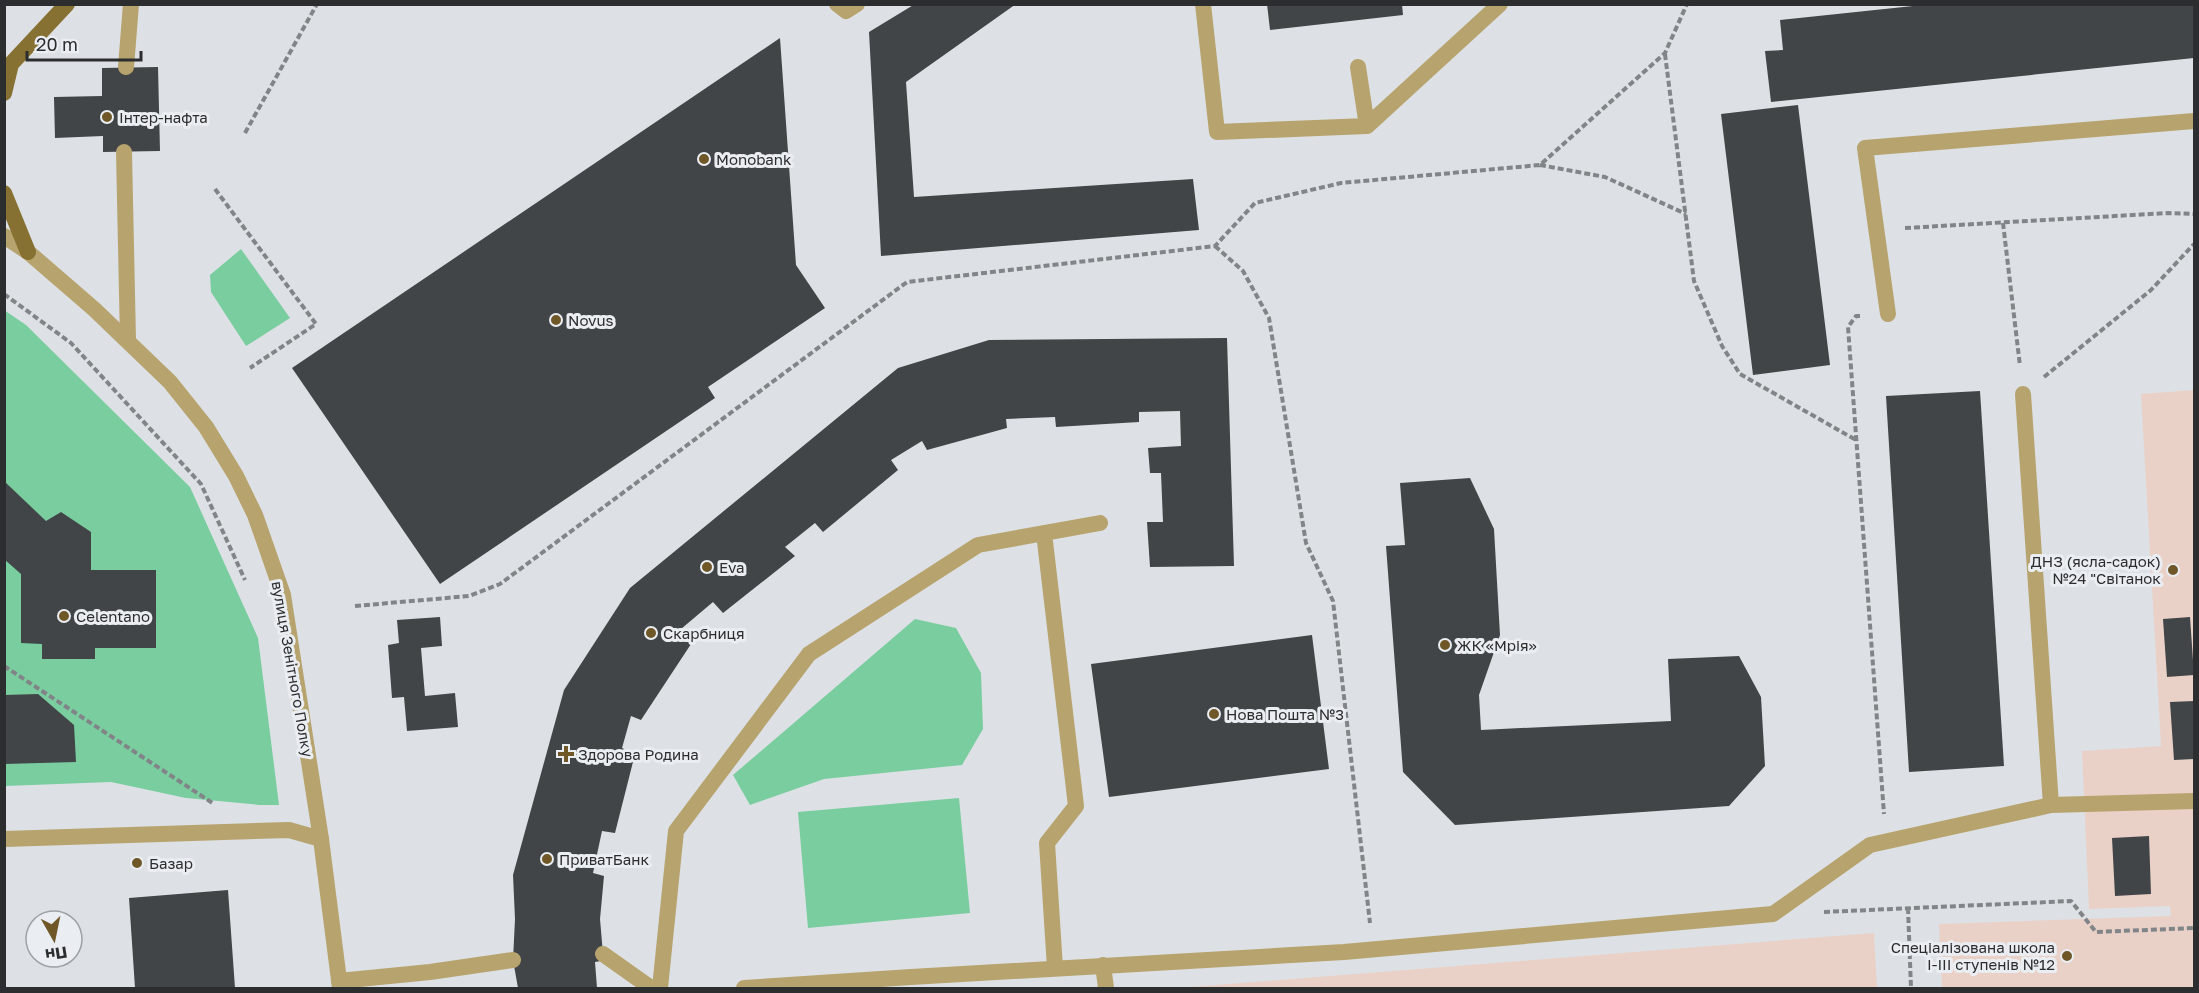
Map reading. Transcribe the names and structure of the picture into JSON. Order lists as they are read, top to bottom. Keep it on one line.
{"streets":{"street":["вулиця Зенітного Полку"]},"places":{"other":["Інтер-нафта","Monobank","Novus","Eva","ДНЗ (ясла-садок) №24 \"Світанок","Celentano","Скарбниця","ЖК «Мрія»","Нова Пошта №3","ПриватБанк","Базар","Спеціалізована школа І-ІІІ ступенів №12"],"health":["Здорова Родина"]},"scale_bar":"20 m","north":"bottom"}
